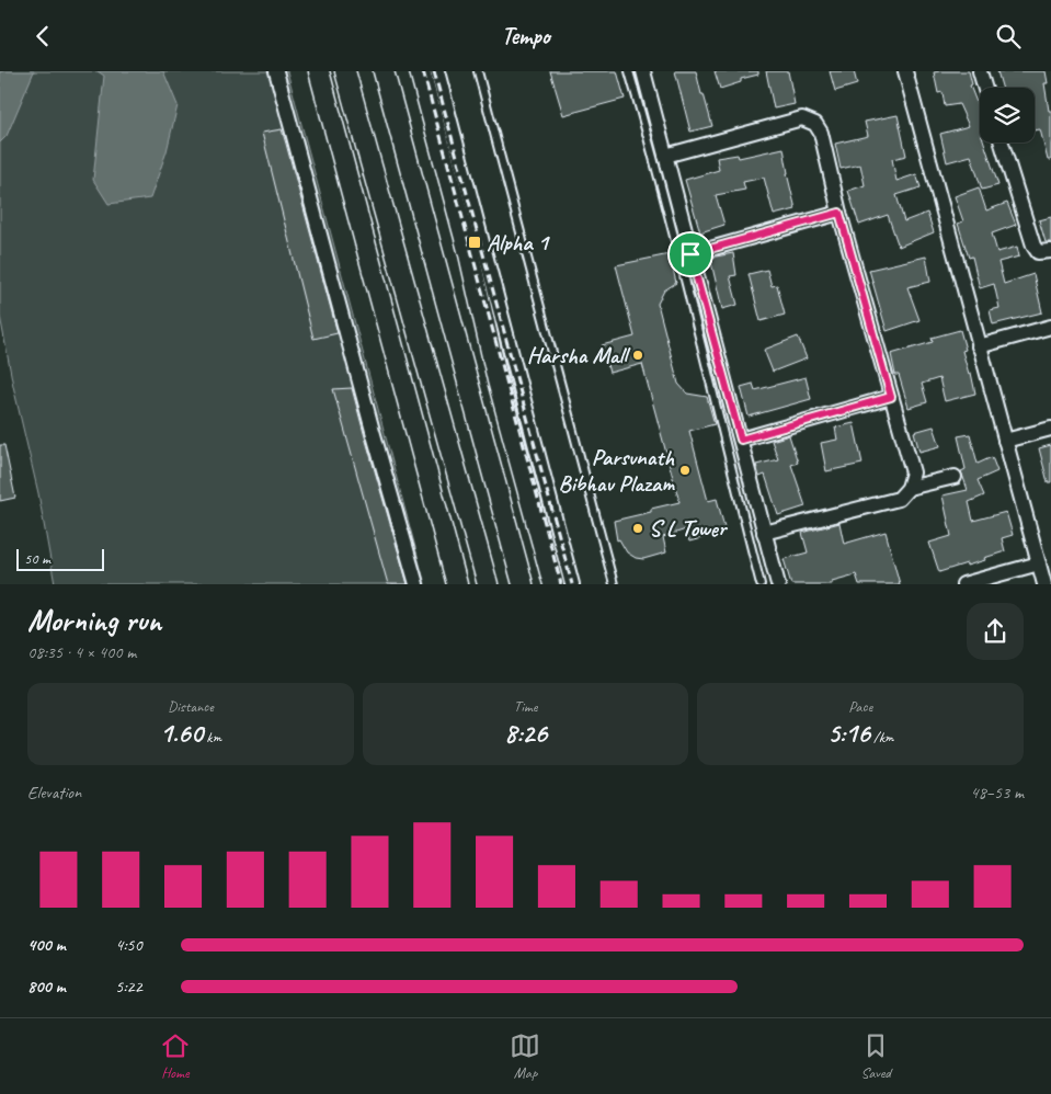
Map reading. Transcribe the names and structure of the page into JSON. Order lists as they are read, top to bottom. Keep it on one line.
{"places":{"transit":["Alpha 1"],"other":["Harsha Mall","Parsvnath Bibhav Plazam","S L Tower"]},"scale_bar":"50 m","page":{"header":"Tempo","scale":"50 m","heading":["Morning run","08:35 · 4 × 400 m"],"stats":[["Distance","1.60 km"],["Time","8:26"],["Pace","5:16 /km"]],"chart":["Elevation","48–53 m"],"list":[{"name":"400 m","note":"4:50"},{"name":"800 m","note":"5:22"}],"tabs":["Home","Map","Saved"]}}
